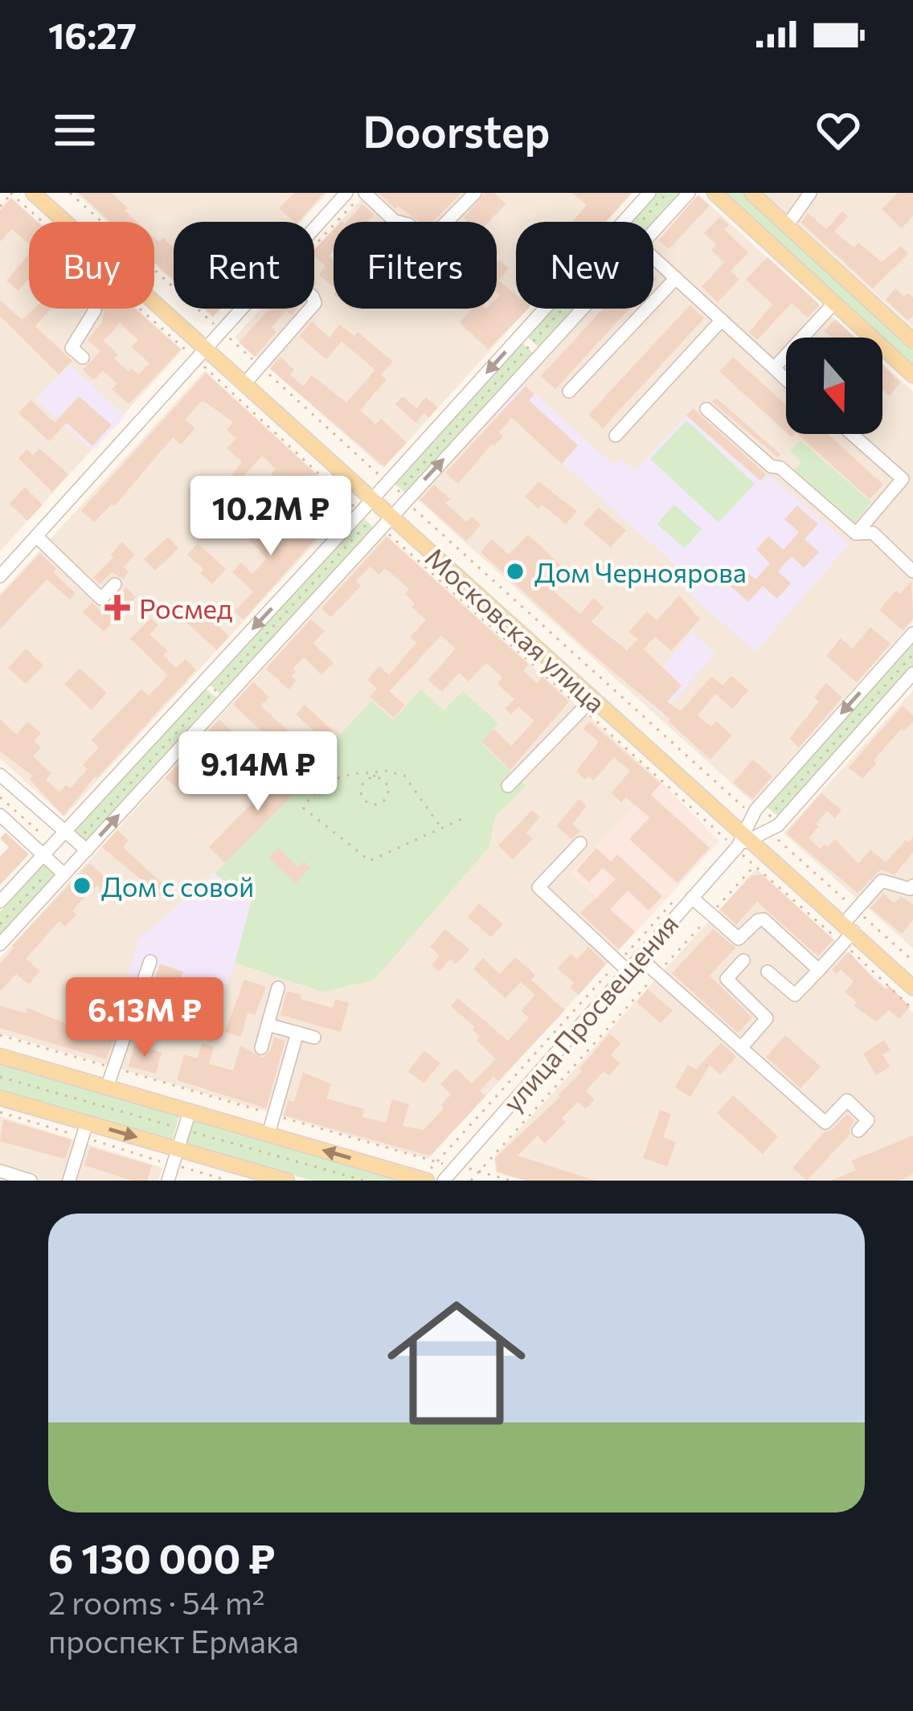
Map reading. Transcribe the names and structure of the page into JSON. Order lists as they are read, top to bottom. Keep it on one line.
{"streets":{"main road":["Московская улица"],"street":["улица Просвещения"]},"crossings":[["Московская улица","улица Просвещения"]],"places":{"other":["Дом Черноярова","Дом с совой"],"health":["Росмед"]},"north":"bottom","page":{"status":"16:27","header":"Doorstep","chip":["Buy","Rent","Filters","New"],"price":["10.2M ₽","9.14M ₽","6.13M ₽"],"list":[{"name":"6 130 000 ₽","note":"2 rooms · 54 m² · проспект Ермака"}]}}
